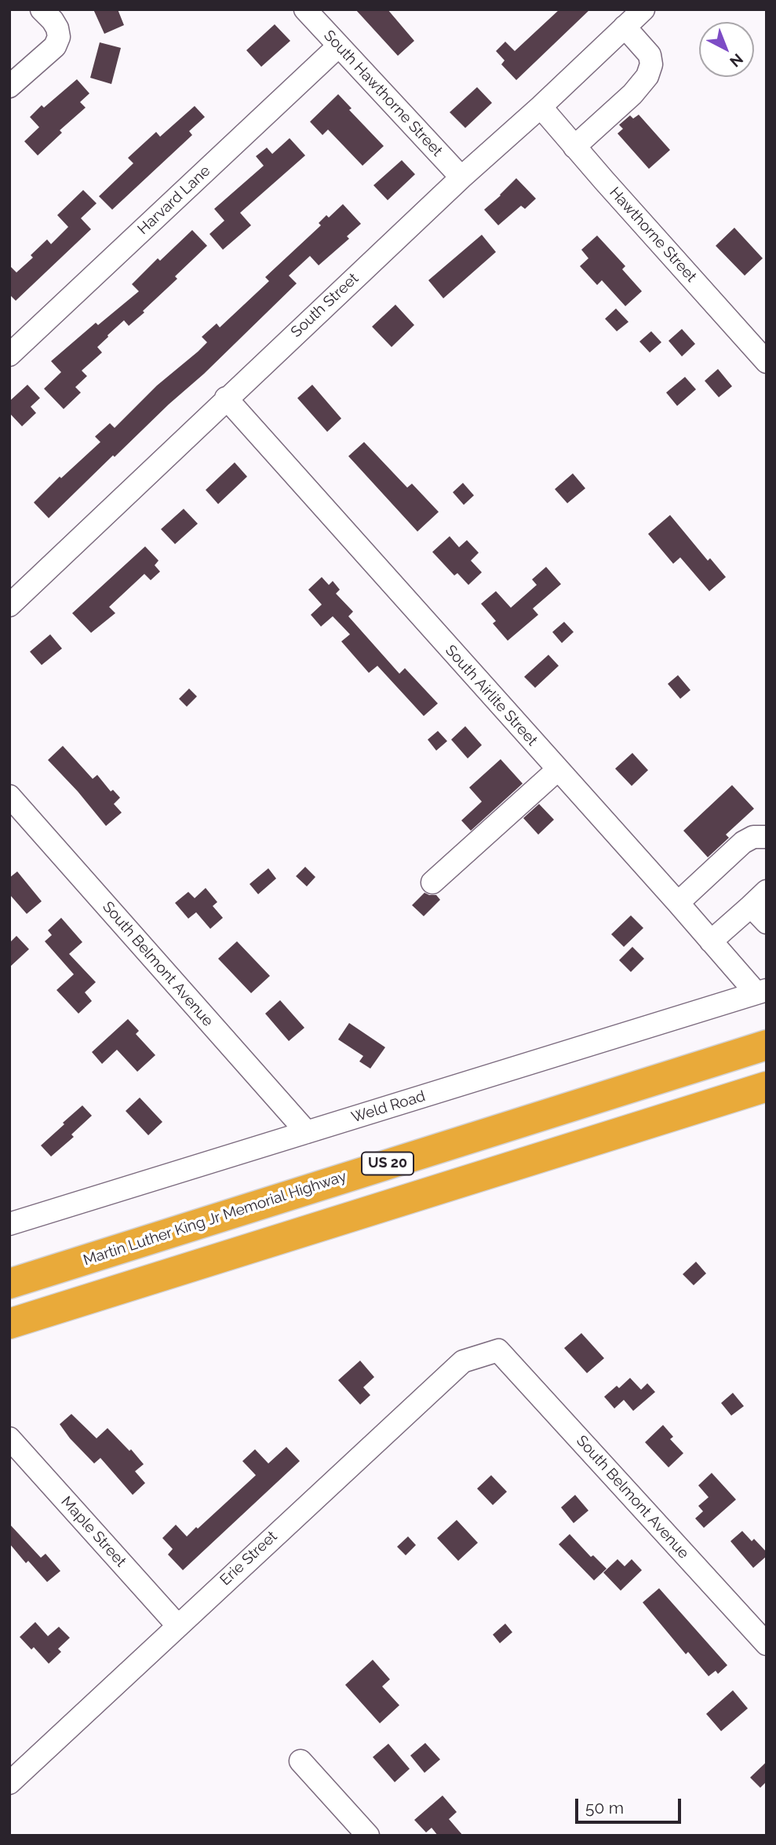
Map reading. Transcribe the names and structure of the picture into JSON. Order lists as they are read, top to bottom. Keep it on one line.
{"streets":{"highway":["US 20","Martin Luther King Jr Memorial Highway"],"street":["South Hawthorne Street","Harvard Lane","Hawthorne Street","South Street","South Airlite Street","South Belmont Avenue","Weld Road","Maple Street","Erie Street"]},"crossings":[["South Hawthorne Street","Harvard Lane"],["South Hawthorne Street","South Street"],["Hawthorne Street","South Street"],["South Street","South Airlite Street"],["South Airlite Street","Weld Road"],["South Belmont Avenue","Weld Road"],["South Belmont Avenue","Erie Street"],["Maple Street","Erie Street"]],"scale_bar":"50 m","north":"bottom right"}
